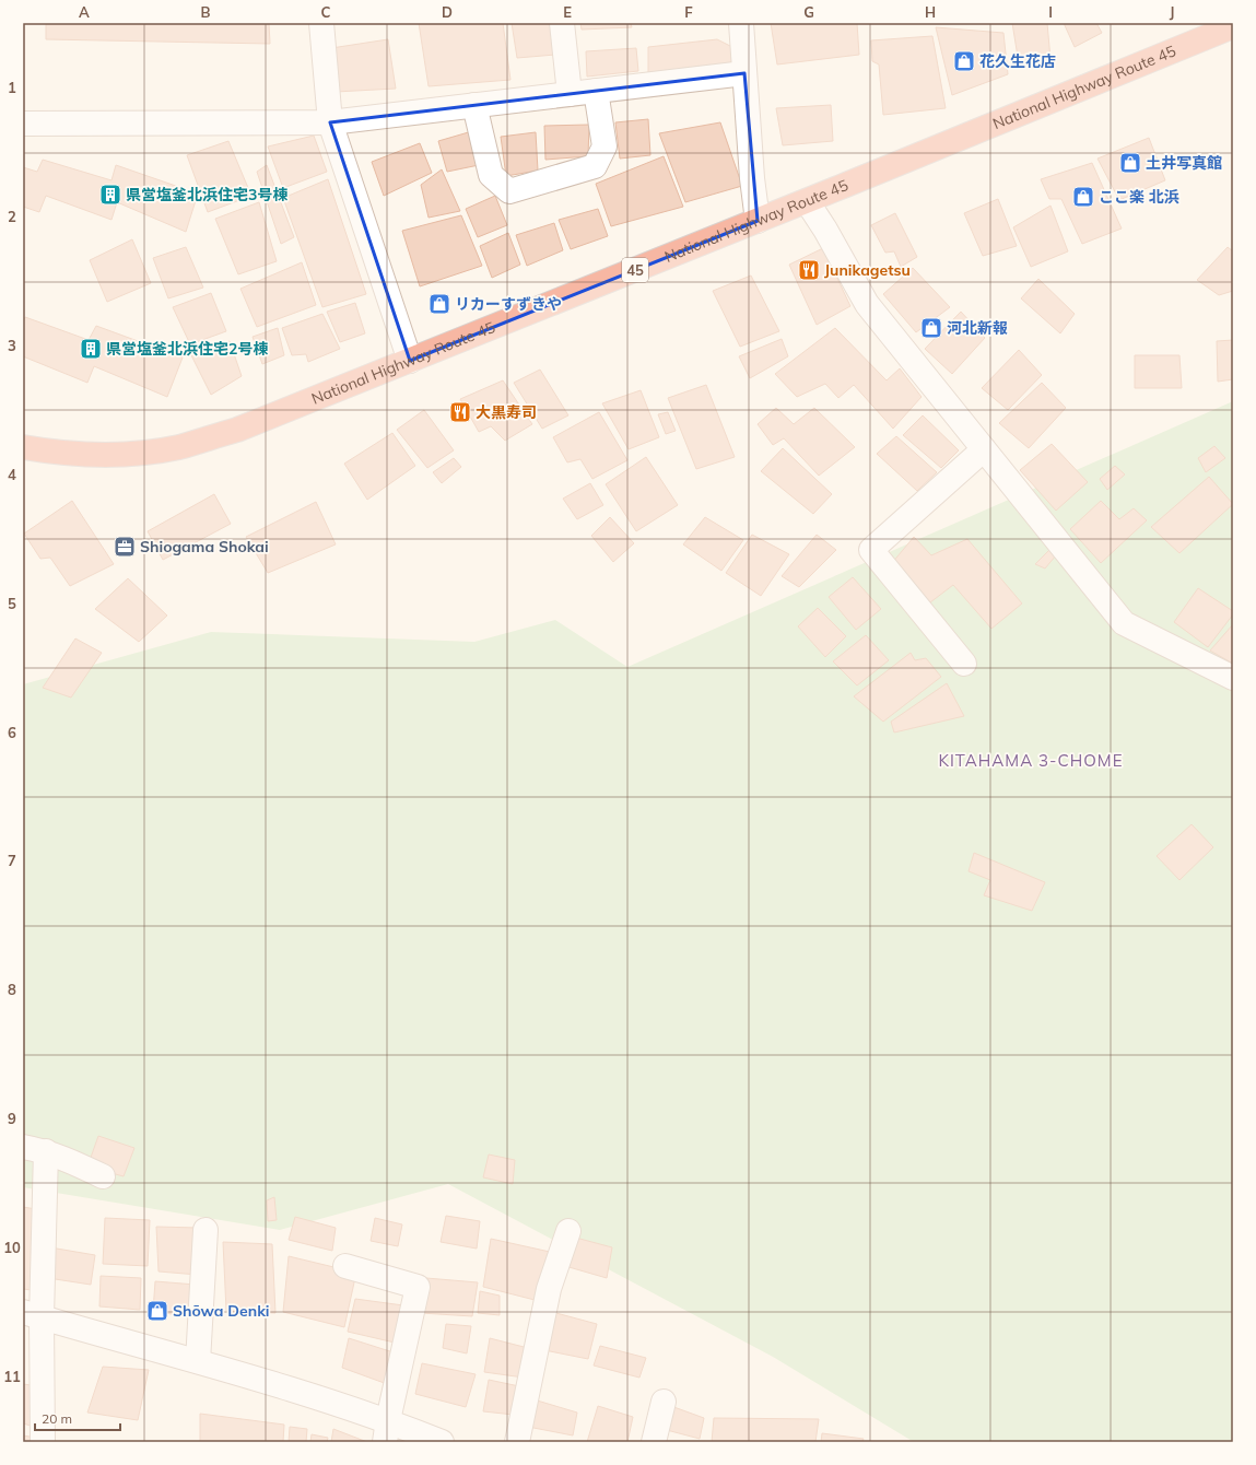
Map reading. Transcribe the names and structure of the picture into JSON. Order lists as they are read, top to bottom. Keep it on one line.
{"streets":{"highway":["National Highway Route 45","45"]},"districts":["KITAHAMA 3-CHOME"],"places":{"shop":["花久生花店","土井写真館","ここ楽 北浜","リカーすずきや","河北新報","Shōwa Denki"],"building":["県営塩釜北浜住宅3号棟","県営塩釜北浜住宅2号棟"],"restaurant":["Junikagetsu","大黒寿司"],"office":["Shiogama Shokai"]},"scale_bar":"20 m","grid":{"columns":["A","B","C","D","E","F","G","H","I","J"],"rows":["1","2","3","4","5","6","7","8","9","10","11"]}}
